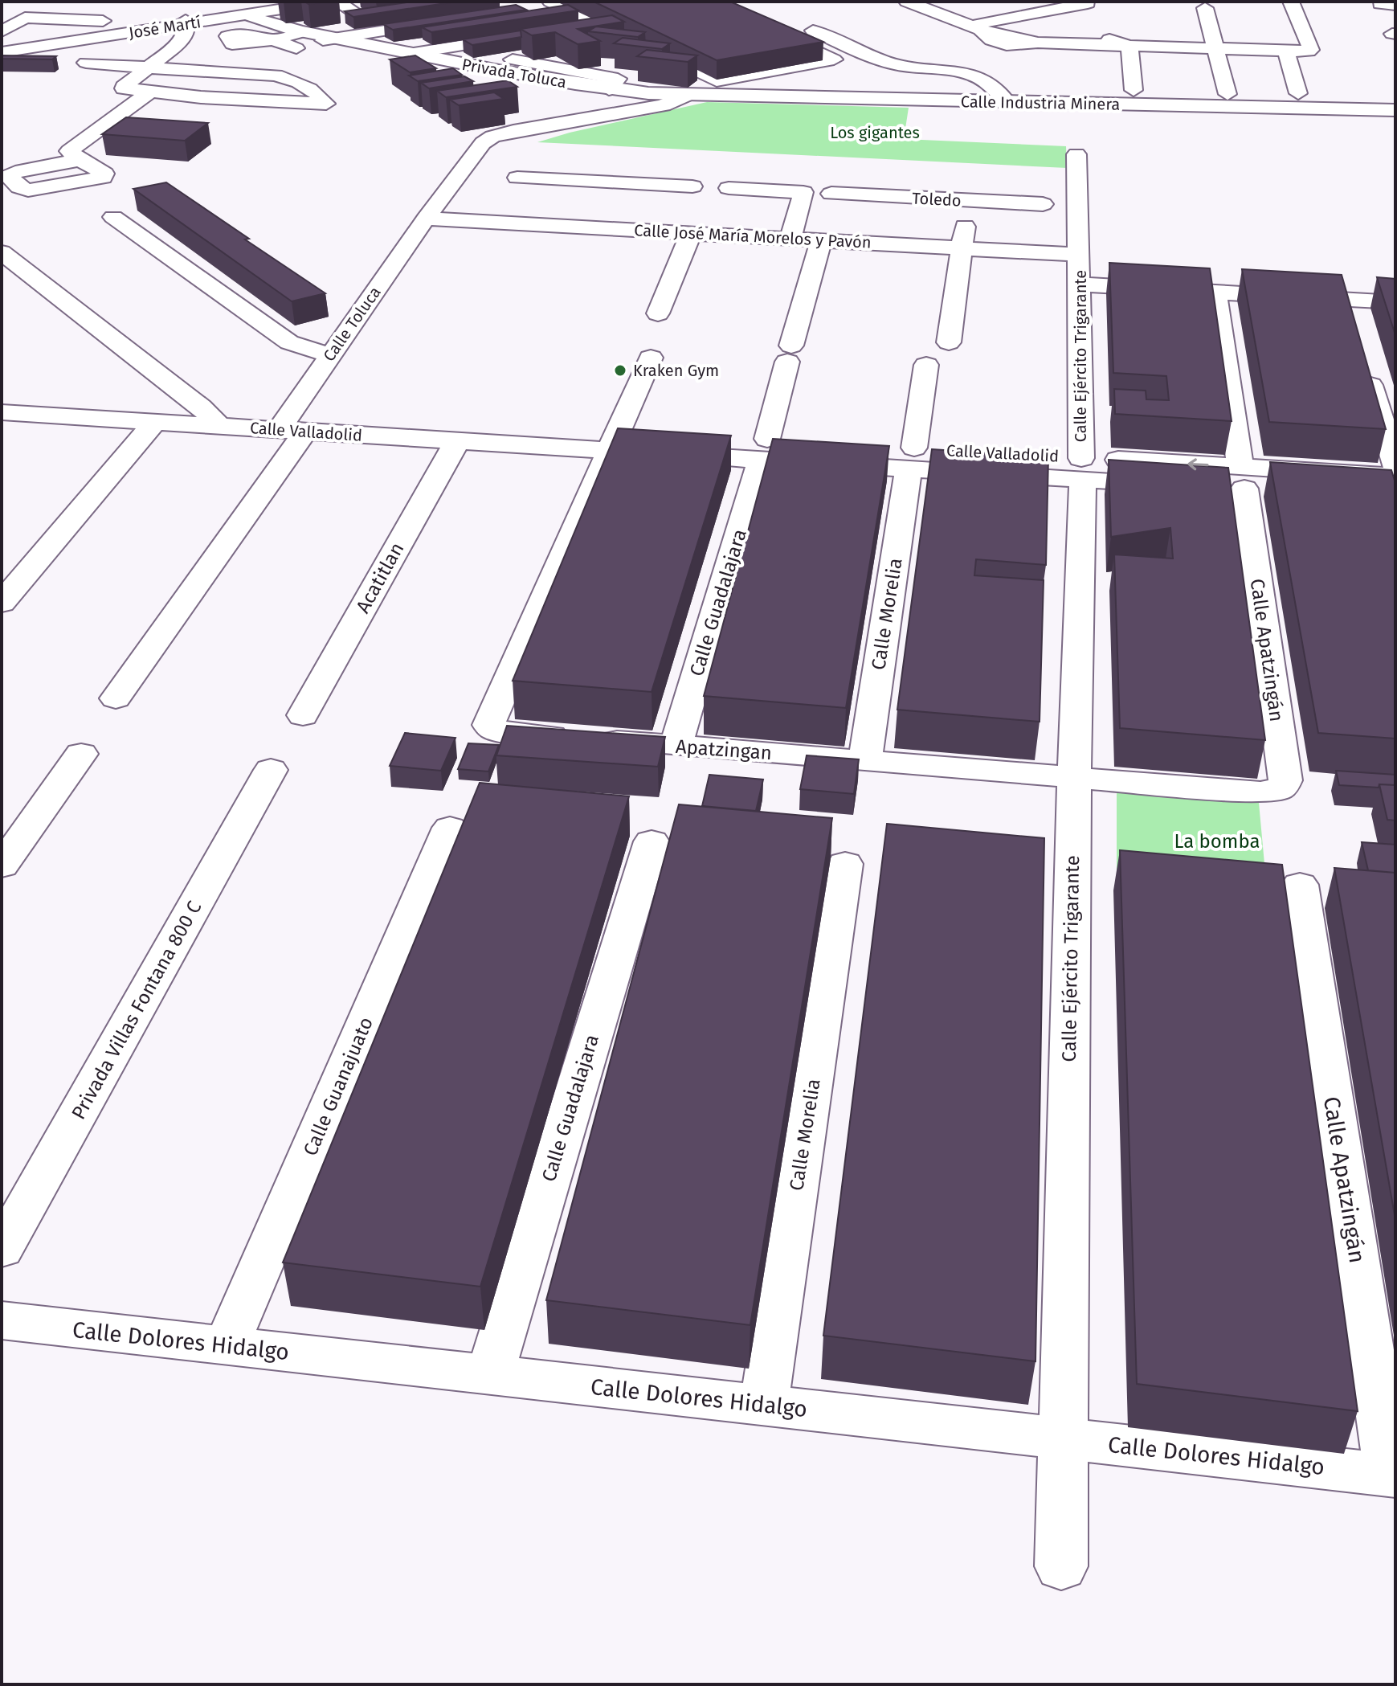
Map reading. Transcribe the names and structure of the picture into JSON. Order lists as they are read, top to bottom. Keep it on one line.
{"streets":{"street":["José Martí","Privada Toluca","Calle Industria Minera","Toledo","Calle José María Morelos y Pavón","Calle Toluca","Calle Ejército Trigarante","Calle Valladolid","Acatitlan","Calle Guadalajara","Calle Morelia","Calle Apatzingán","Apatzingan","Privada Villas Fontana 800 C","Calle Guanajuato","Calle Dolores Hidalgo"]},"crossings":[["José Martí","Privada Toluca"],["Privada Toluca","Calle Industria Minera"],["Calle José María Morelos y Pavón","Calle Toluca"],["Calle José María Morelos y Pavón","Calle Ejército Trigarante"],["Calle José María Morelos y Pavón","Calle Guadalajara"],["Calle Toluca","Calle Valladolid"],["Calle Ejército Trigarante","Calle Valladolid"],["Calle Ejército Trigarante","Apatzingan"],["Calle Ejército Trigarante","Calle Dolores Hidalgo"],["Calle Valladolid","Acatitlan"],["Calle Valladolid","Calle Guadalajara"],["Calle Valladolid","Calle Morelia"],["Calle Valladolid","Calle Apatzingán"],["Calle Valladolid","Apatzingan"],["Calle Guadalajara","Apatzingan"],["Calle Guadalajara","Calle Dolores Hidalgo"],["Calle Morelia","Apatzingan"],["Calle Morelia","Calle Dolores Hidalgo"],["Calle Apatzingán","Apatzingan"],["Calle Apatzingán","Calle Dolores Hidalgo"],["Calle Guanajuato","Calle Dolores Hidalgo"]],"parks":["Los gigantes","La bomba"],"places":["Kraken Gym"]}
